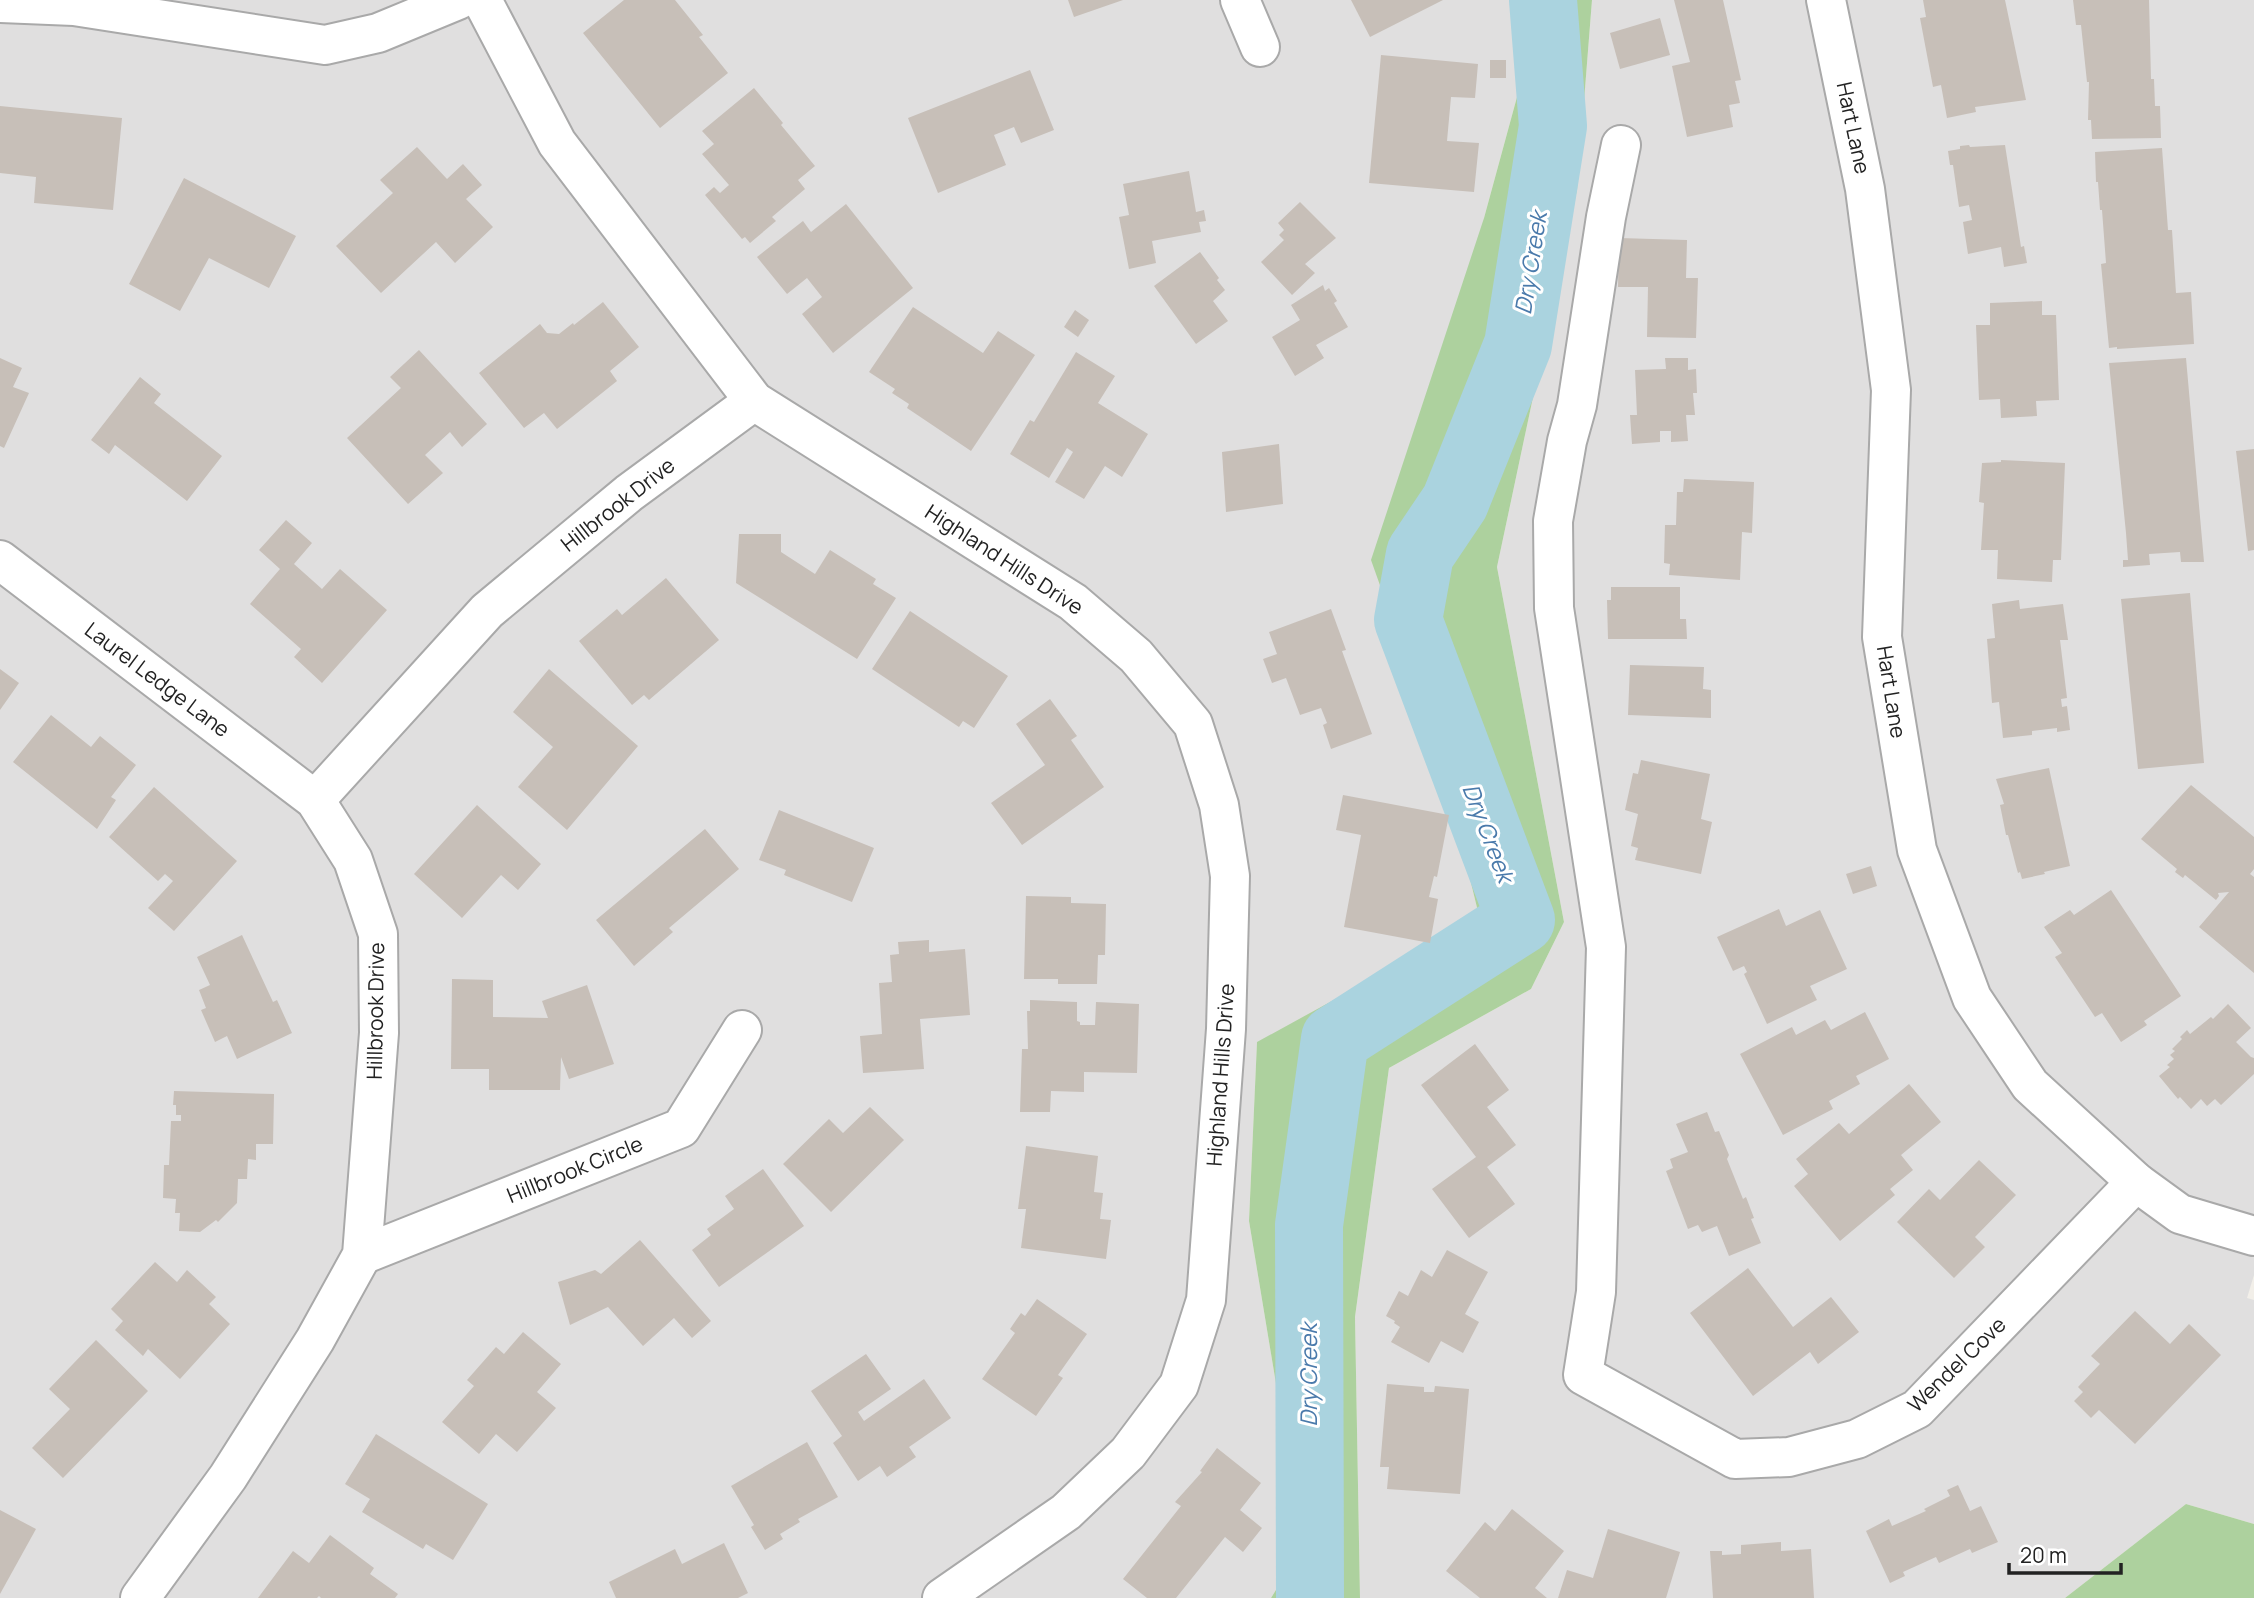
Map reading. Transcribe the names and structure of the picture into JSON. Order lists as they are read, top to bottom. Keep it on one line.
{"streets":{"street":["Hart Lane","Hillbrook Drive","Highland Hills Drive","Laurel Ledge Lane","Hillbrook Circle","Wendel Cove"]},"crossings":[["Hart Lane","Wendel Cove"],["Hillbrook Drive","Highland Hills Drive"],["Hillbrook Drive","Laurel Ledge Lane"],["Hillbrook Drive","Hillbrook Circle"]],"water":["Dry Creek"],"scale_bar":"20 m"}
